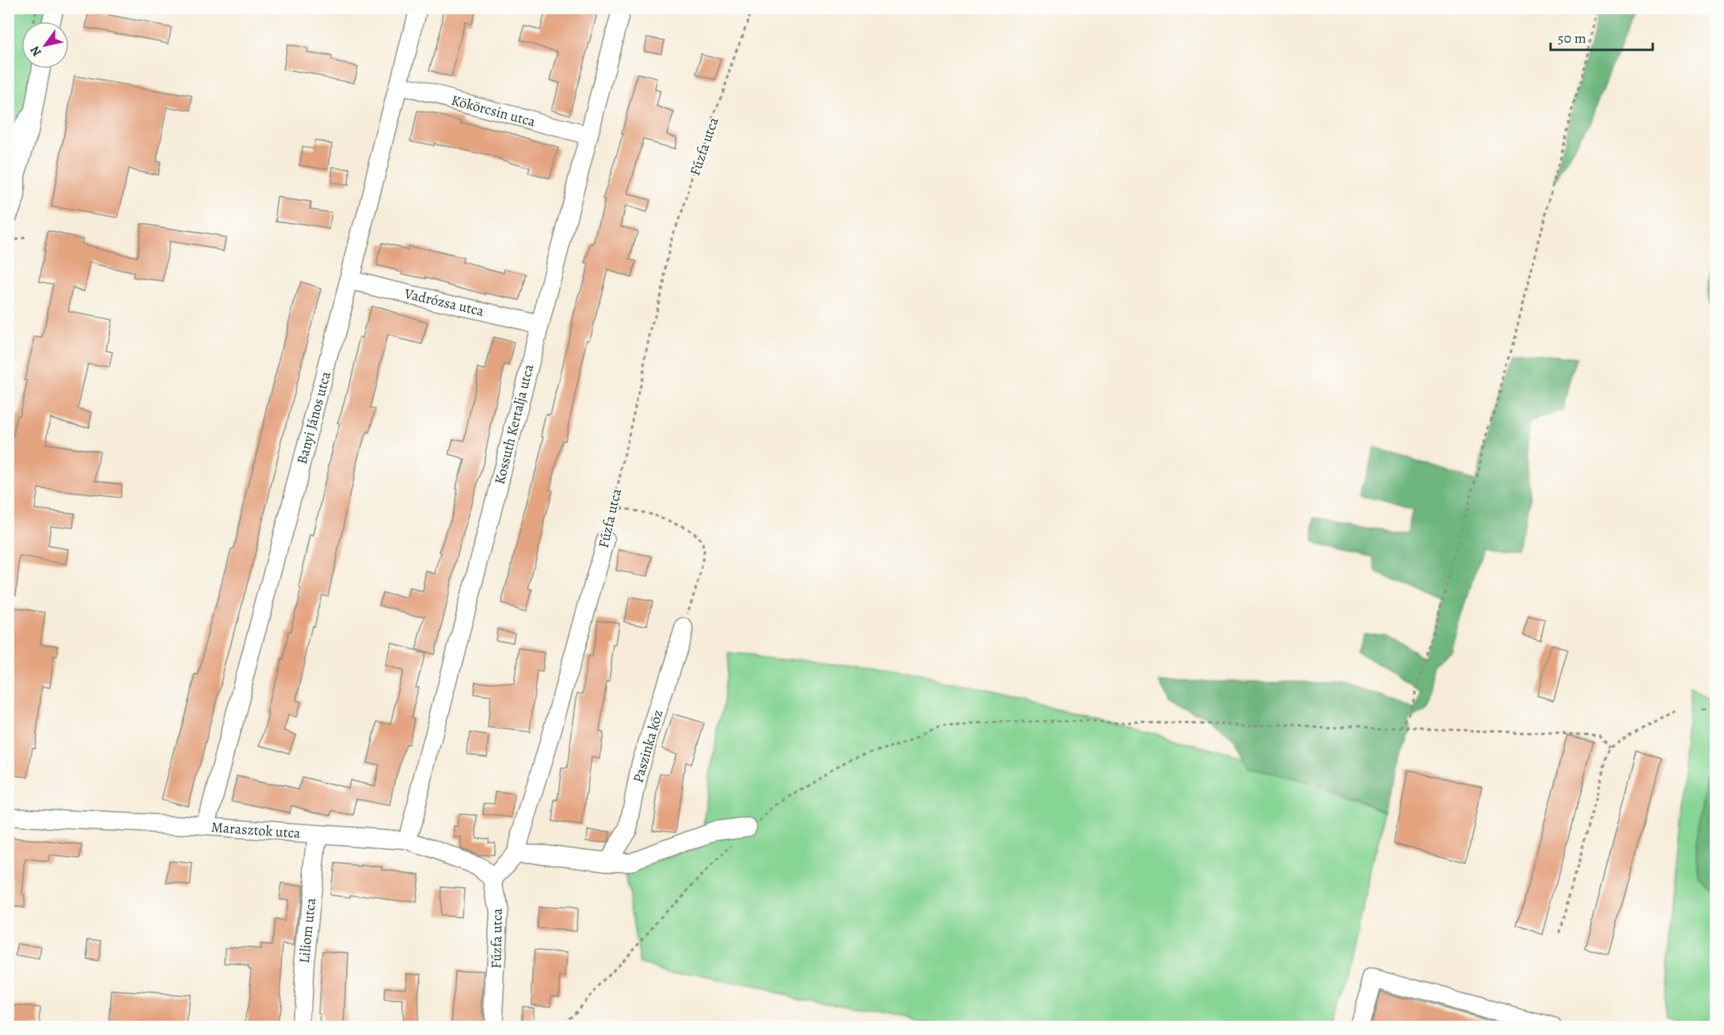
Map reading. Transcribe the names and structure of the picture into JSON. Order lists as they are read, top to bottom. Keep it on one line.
{"streets":{"street":["Kökörcsin utca","Fűzfa utca","Vadrózsa utca","Banyi János utca","Kossuth Kertalja utca","Paszinka köz","Marasztok utca","Liliom utca"]},"crossings":[["Kökörcsin utca","Banyi János utca"],["Kökörcsin utca","Kossuth Kertalja utca"],["Fűzfa utca","Marasztok utca"],["Vadrózsa utca","Banyi János utca"],["Vadrózsa utca","Kossuth Kertalja utca"],["Banyi János utca","Marasztok utca"],["Kossuth Kertalja utca","Marasztok utca"],["Marasztok utca","Liliom utca"]],"scale_bar":"50 m","north":"bottom left"}
